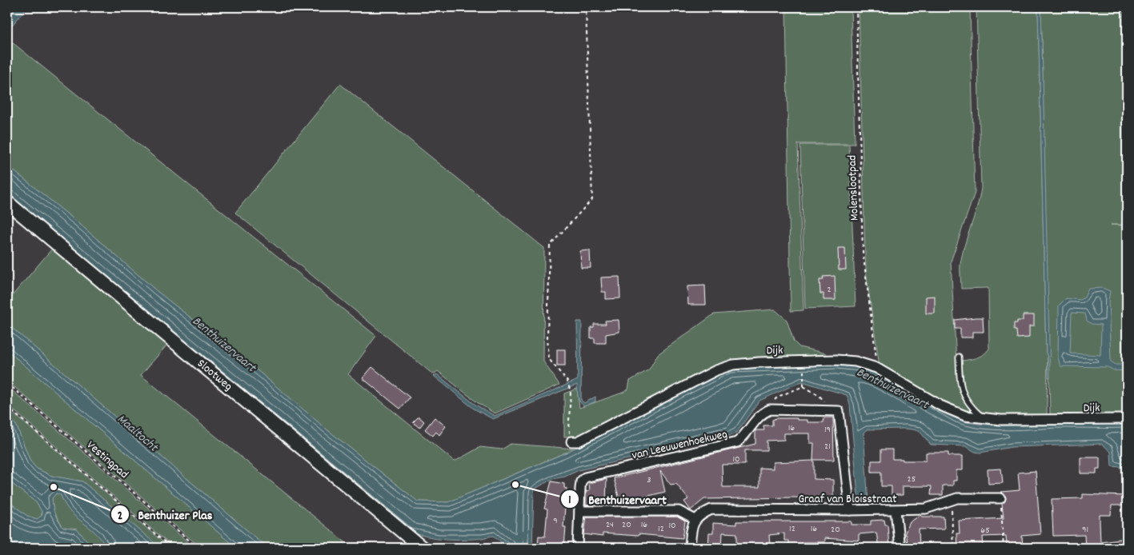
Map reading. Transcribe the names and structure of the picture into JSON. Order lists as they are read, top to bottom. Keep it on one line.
{"streets":{"street":["Dijk","Slootweg","van Leeuwenhoekweg","Graaf van Bloisstraat"],"path":["Molenslootpad","Vestingpad"]},"crossings":[["Molenslootpad","Dijk"]],"water":["Benthuizervaart","Maaltocht"],"places":["Benthuizervaart","Benthuizer Plas"],"house_numbers":["2","16","19","21","10","25","3","9","24","20","16","10","12","12","16","20","91","65"]}
